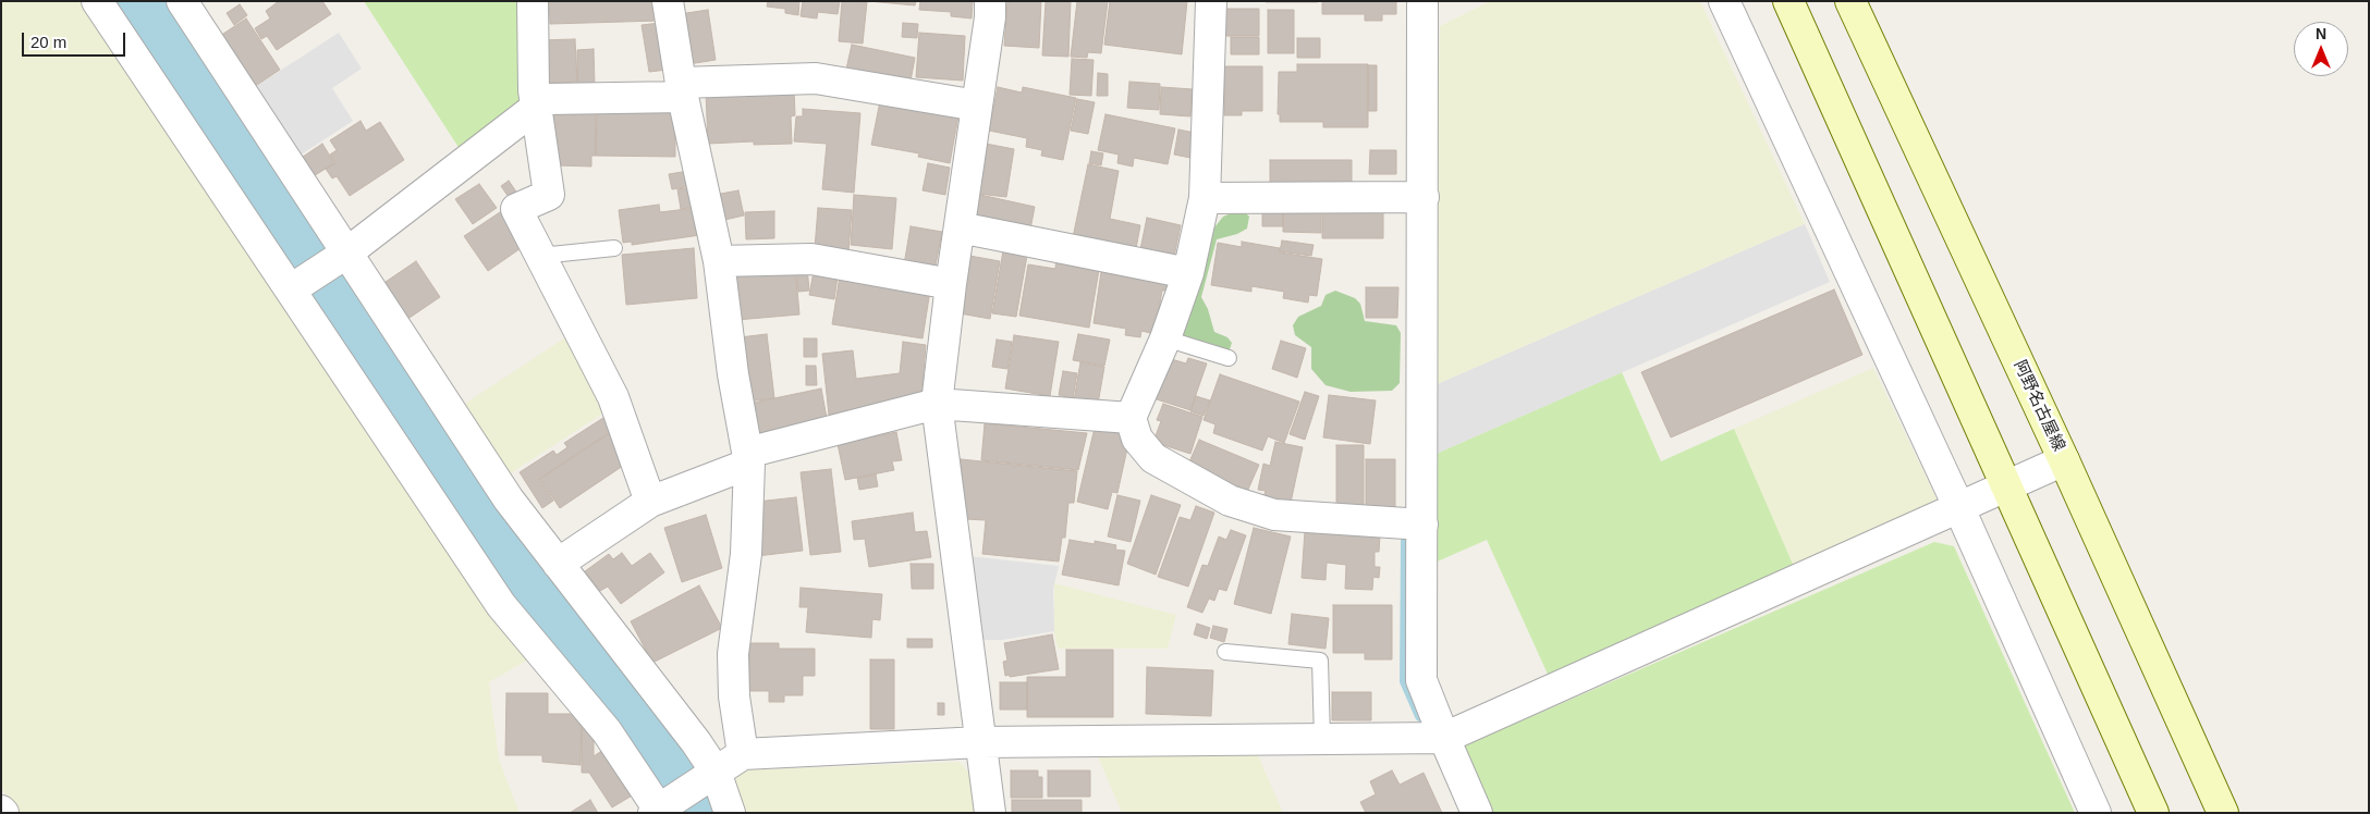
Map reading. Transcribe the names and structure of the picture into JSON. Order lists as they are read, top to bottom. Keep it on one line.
{"streets":{"main road":["阿野名古屋線"]},"scale_bar":"20 m","north":"top"}
